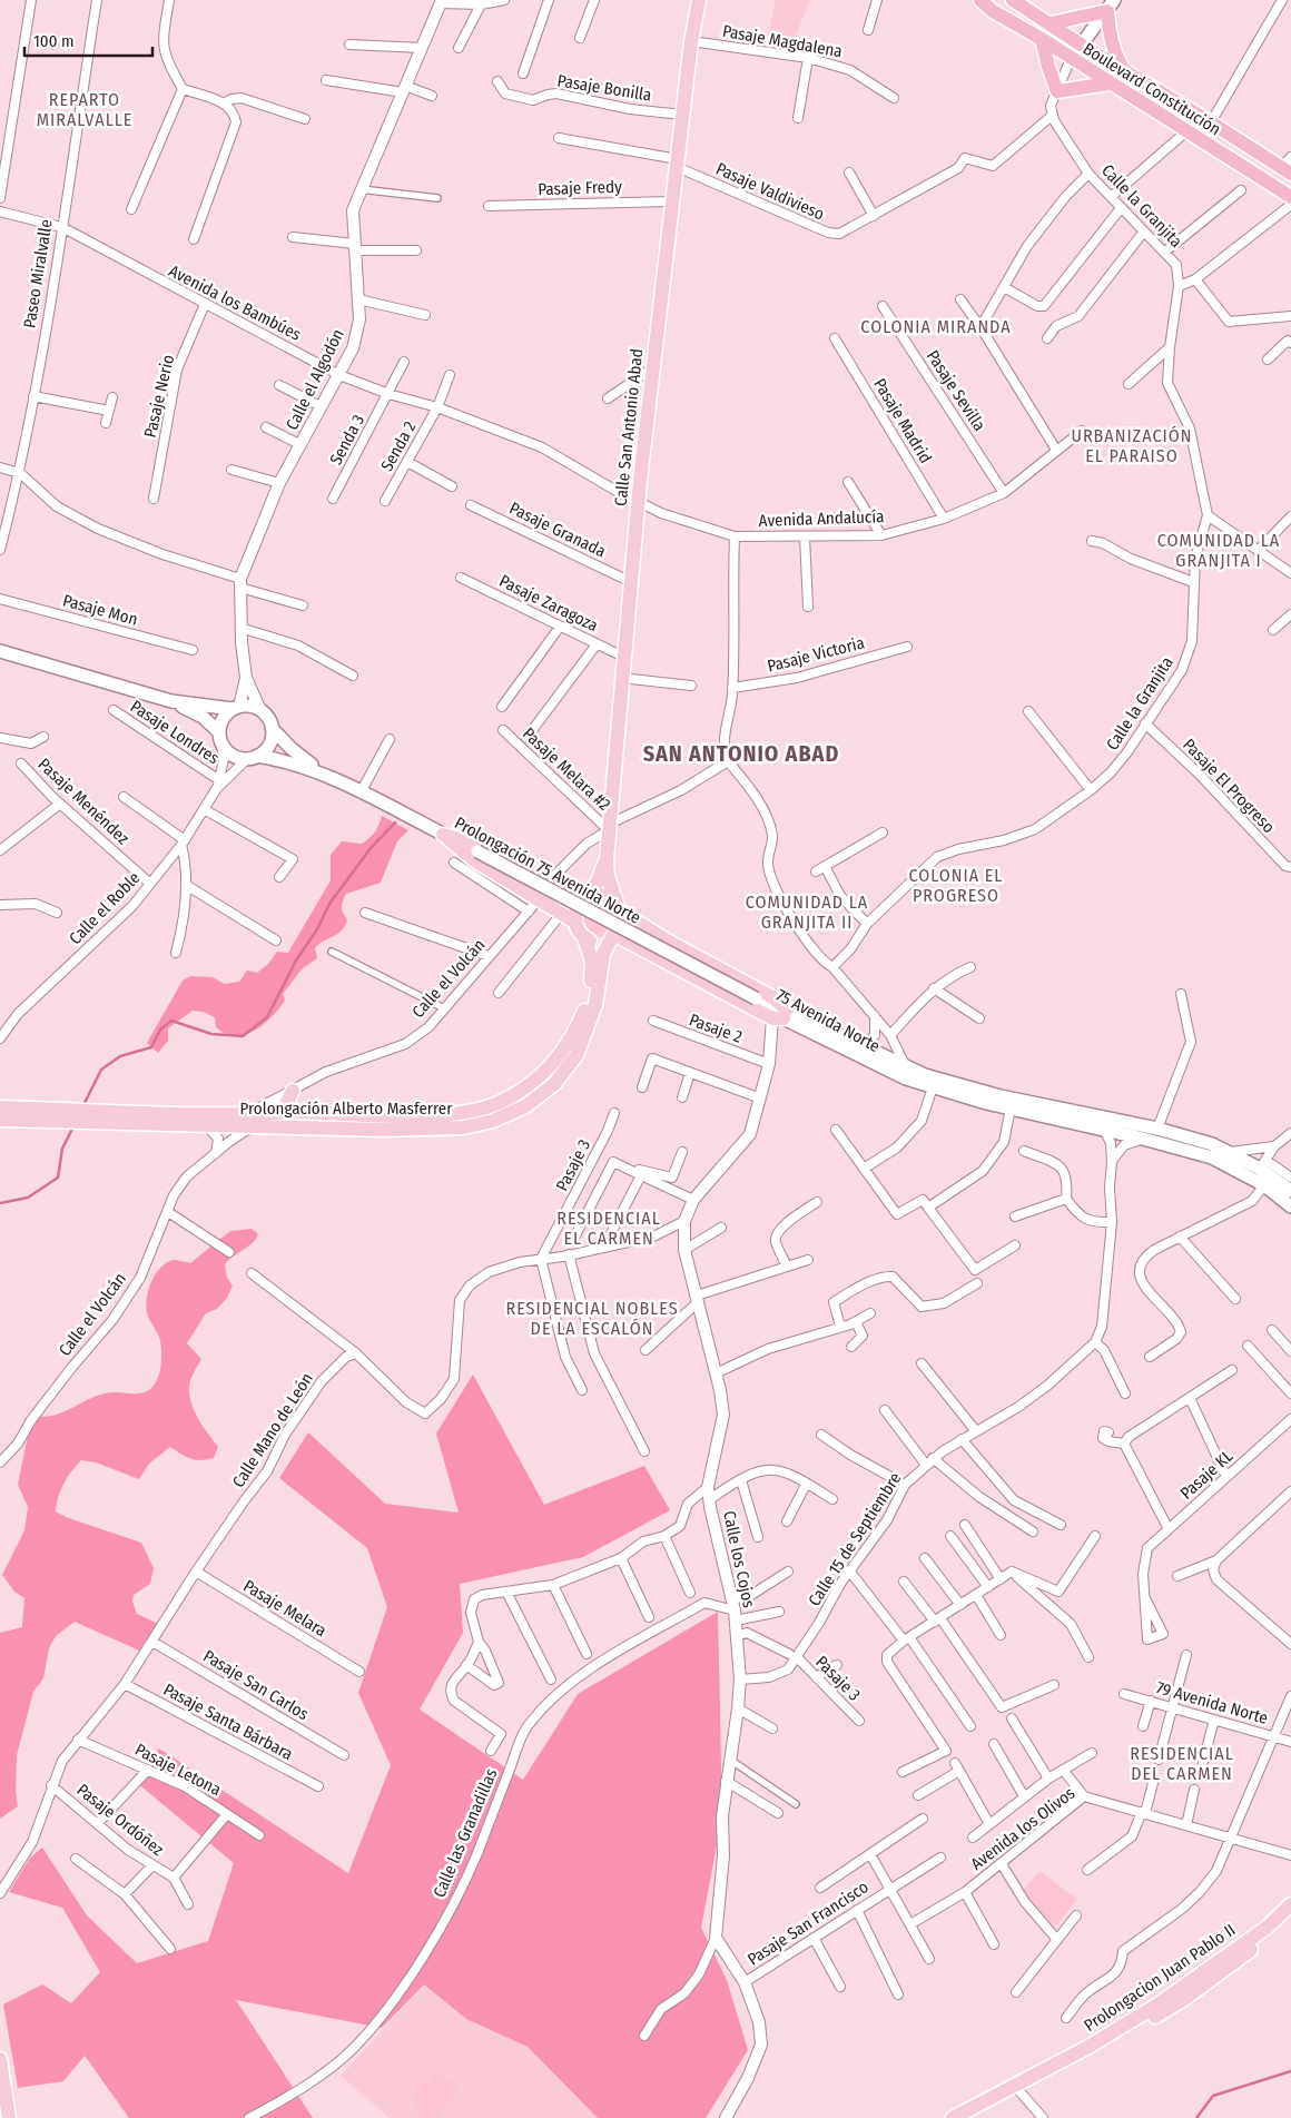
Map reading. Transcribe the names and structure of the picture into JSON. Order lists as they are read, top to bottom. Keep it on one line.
{"streets":{"highway":["Boulevard Constitución"],"main road":["Calle San Antonio Abad","Prolongación 75 Avenida Norte","75 Avenida Norte","Prolongación Alberto Masferrer","Prolongacion Juan Pablo II"],"street":["Pasaje Magdalena","Pasaje Bonilla","Pasaje Fredy","Pasaje Valdivieso","Calle la Granjita","Paseo Miralvalle","Avenida los Bambúes","Calle el Algodón","Pasaje Sevilla","Pasaje Nerio","Pasaje Madrid","Senda 3","Senda 2","Avenida Andalucía","Pasaje Granada","Pasaje Zaragoza","Pasaje Mon","Pasaje Victoria","Pasaje Londres","Pasaje Melara #2","Pasaje El Progreso","Pasaje Menéndez","Calle el Roble","Calle el Volcán","Pasaje 2","Pasaje 3","Calle Mano de León","Pasaje KL","Calle 15 de Septiembre","Calle los Cojos","Pasaje Melara","Pasaje San Carlos","79 Avenida Norte","Pasaje Santa Bárbara","Pasaje Letona","Pasaje Ordóñez","Avenida los Olivos","Calle las Granadillas","Pasaje San Francisco"]},"crossings":[["Pasaje Magdalena","Calle San Antonio Abad"],["Pasaje Bonilla","Calle San Antonio Abad"],["Pasaje Fredy","Calle San Antonio Abad"],["Pasaje Valdivieso","Calle la Granjita"],["Pasaje Valdivieso","Calle San Antonio Abad"],["Calle la Granjita","Pasaje El Progreso"],["Paseo Miralvalle","Avenida los Bambúes"],["Avenida los Bambúes","Calle el Algodón"],["Avenida los Bambúes","Pasaje Nerio"],["Avenida los Bambúes","Calle San Antonio Abad"],["Avenida los Bambúes","Senda 3"],["Avenida los Bambúes","Senda 2"],["Avenida los Bambúes","Avenida Andalucía"],["Calle el Algodón","Prolongación 75 Avenida Norte"],["Calle el Algodón","Calle el Roble"],["Pasaje Sevilla","Avenida Andalucía"],["Pasaje Madrid","Avenida Andalucía"],["Calle San Antonio Abad","Avenida Andalucía"],["Calle San Antonio Abad","Pasaje Granada"],["Calle San Antonio Abad","Pasaje Zaragoza"],["Calle San Antonio Abad","Pasaje Melara #2"],["Calle San Antonio Abad","Prolongación Alberto Masferrer"],["Pasaje Londres","Calle el Roble"],["Pasaje Menéndez","Calle el Roble"],["Prolongación 75 Avenida Norte","Calle el Roble"],["Prolongación 75 Avenida Norte","75 Avenida Norte"],["Calle el Volcán","Prolongación Alberto Masferrer"],["75 Avenida Norte","Calle los Cojos"],["Pasaje 2","Calle los Cojos"],["Pasaje 3","Calle 15 de Septiembre"],["Pasaje 3","Calle los Cojos"],["Calle Mano de León","Pasaje Melara"],["Calle Mano de León","Pasaje San Carlos"],["Calle Mano de León","Pasaje Santa Bárbara"],["Calle Mano de León","Pasaje Letona"],["Calle Mano de León","Pasaje Ordóñez"],["Calle 15 de Septiembre","Calle los Cojos"],["Calle los Cojos","Calle las Granadillas"],["Avenida los Olivos","Pasaje San Francisco"]],"districts":["REPARTO MIRALVALLE","COLONIA MIRANDA","URBANIZACIÓN EL PARAISO","COMUNIDAD LA GRANJITA I","SAN ANTONIO ABAD","COLONIA EL PROGRESO","COMUNIDAD LA GRANJITA II","RESIDENCIAL EL CARMEN","RESIDENCIAL NOBLES DE LA ESCALÓN","RESIDENCIAL DEL CARMEN"],"scale_bar":"100 m"}
